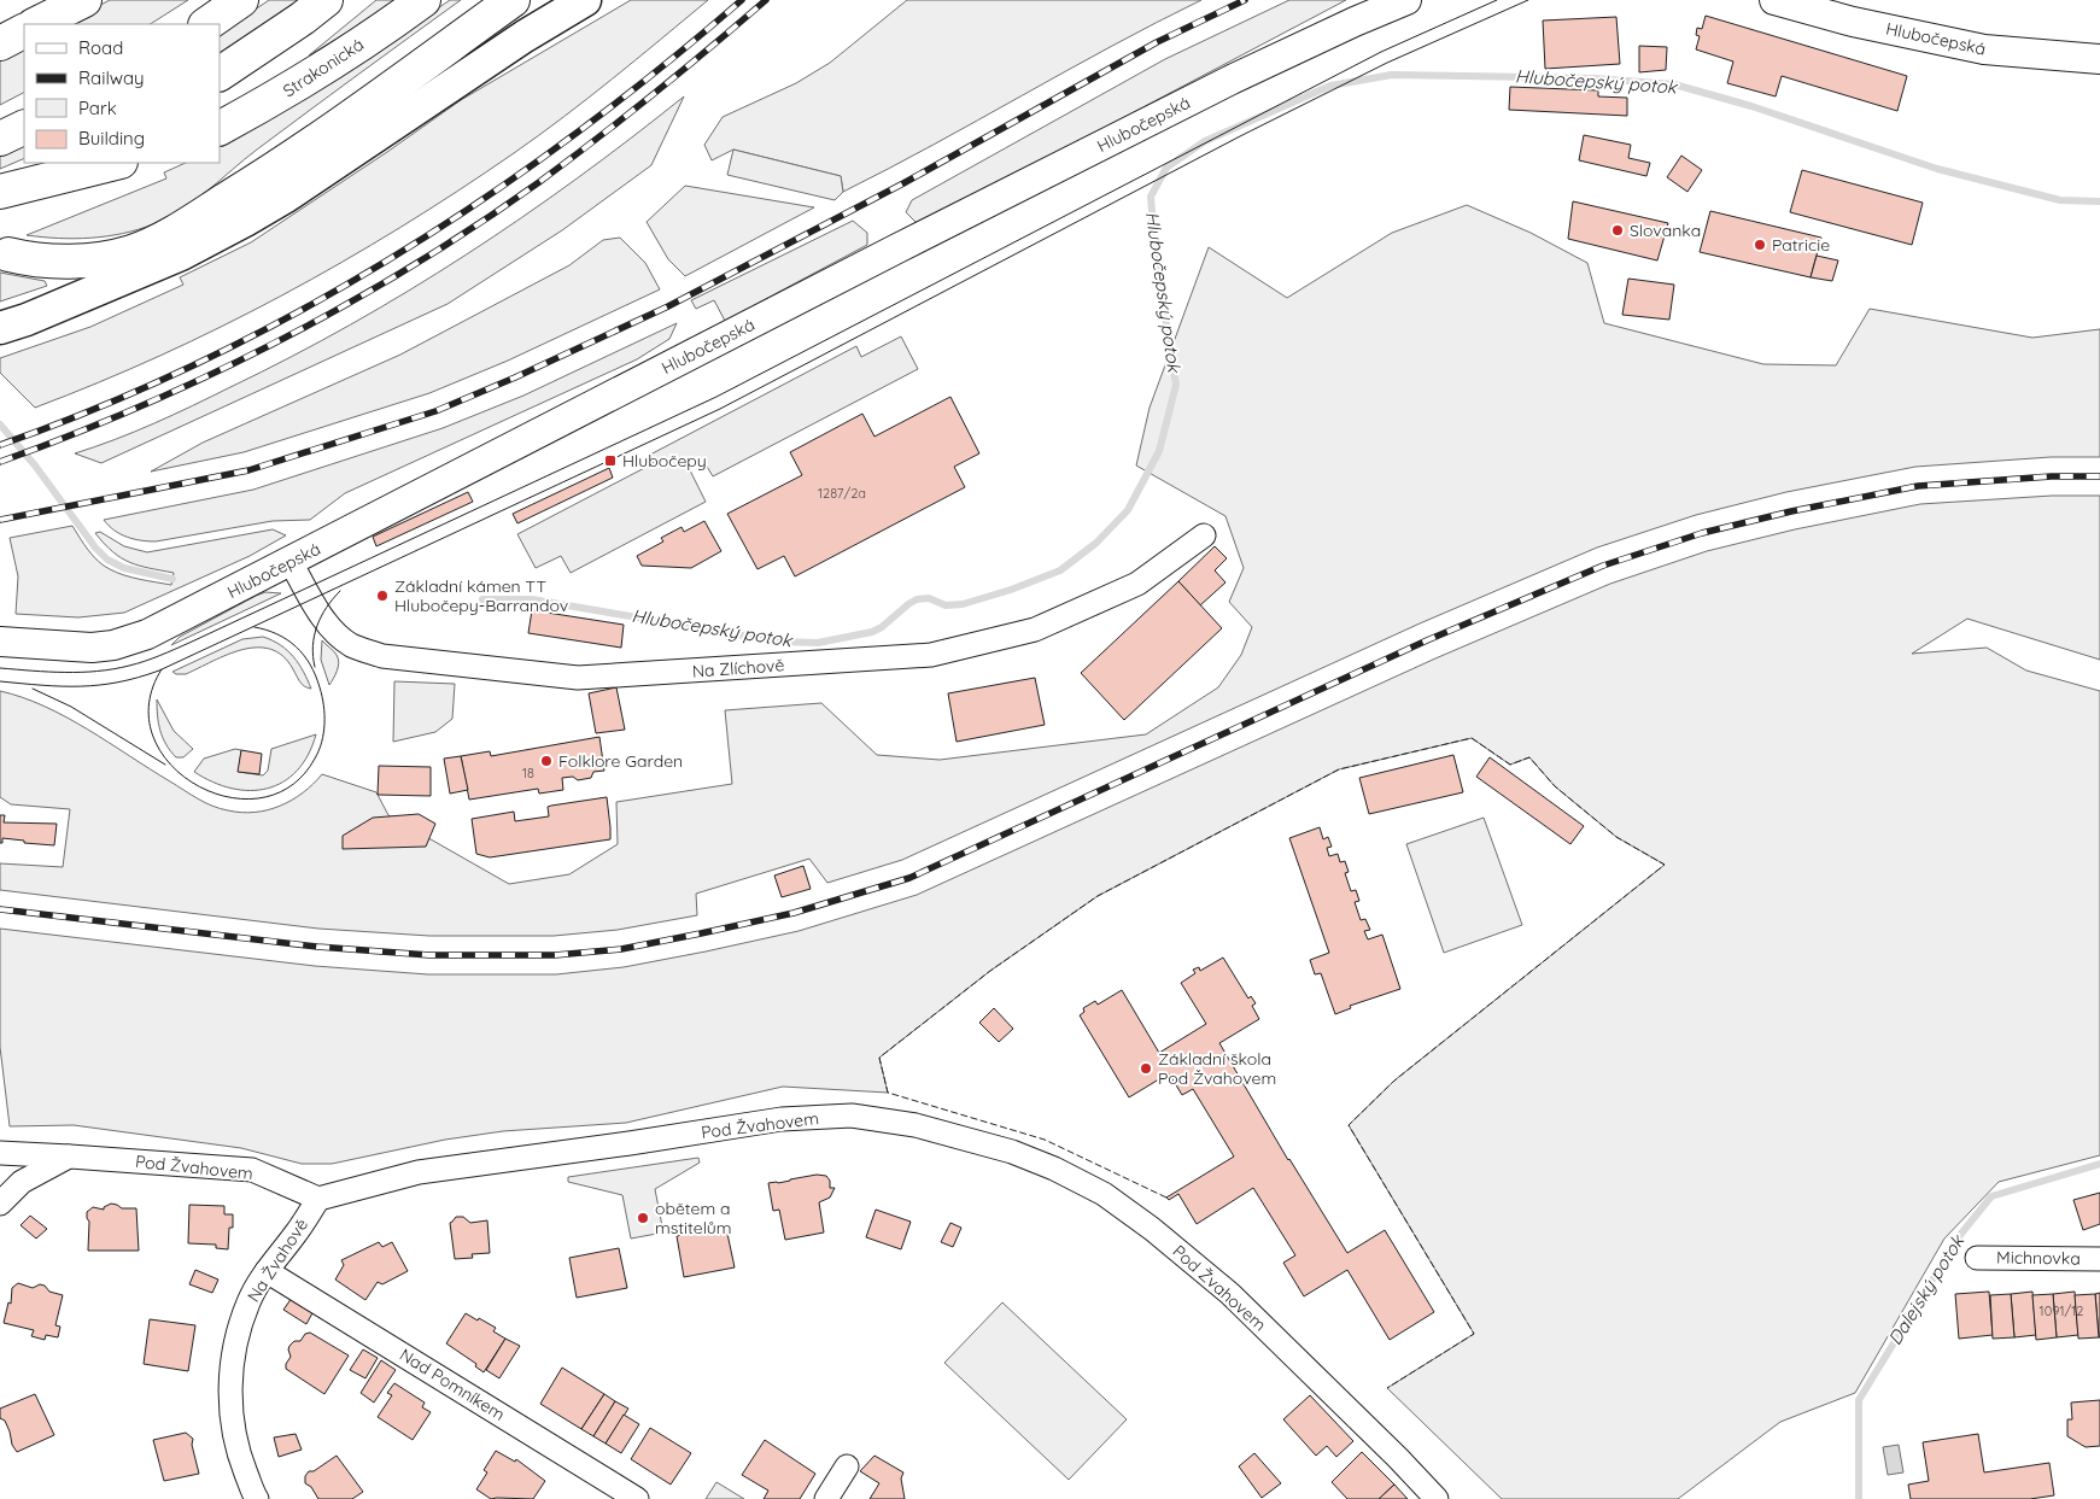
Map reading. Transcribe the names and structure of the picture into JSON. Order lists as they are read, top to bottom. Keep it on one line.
{"streets":{"main road":["Strakonická"],"street":["Hlubočepská","Na Zlíchově","Pod Žvahovem","Michnovka","Na Žvahově","Nad Pomníkem"]},"crossings":[["Hlubočepská","Na Zlíchově"],["Pod Žvahovem","Na Žvahově"],["Na Žvahově","Nad Pomníkem"]],"water":["Hlubočepský potok","Dalejský potok"],"places":{"other":["Slovanka","Patricie","Základní kámen TT Hlubočepy-Barrandov","Folklore Garden","Základní škola Pod Žvahovem","obětem a mstitelům"],"transit":["Hlubočepy"]},"house_numbers":["1287/2a","18","1091/12"],"legend":["Road","Railway","Park","Building"]}
